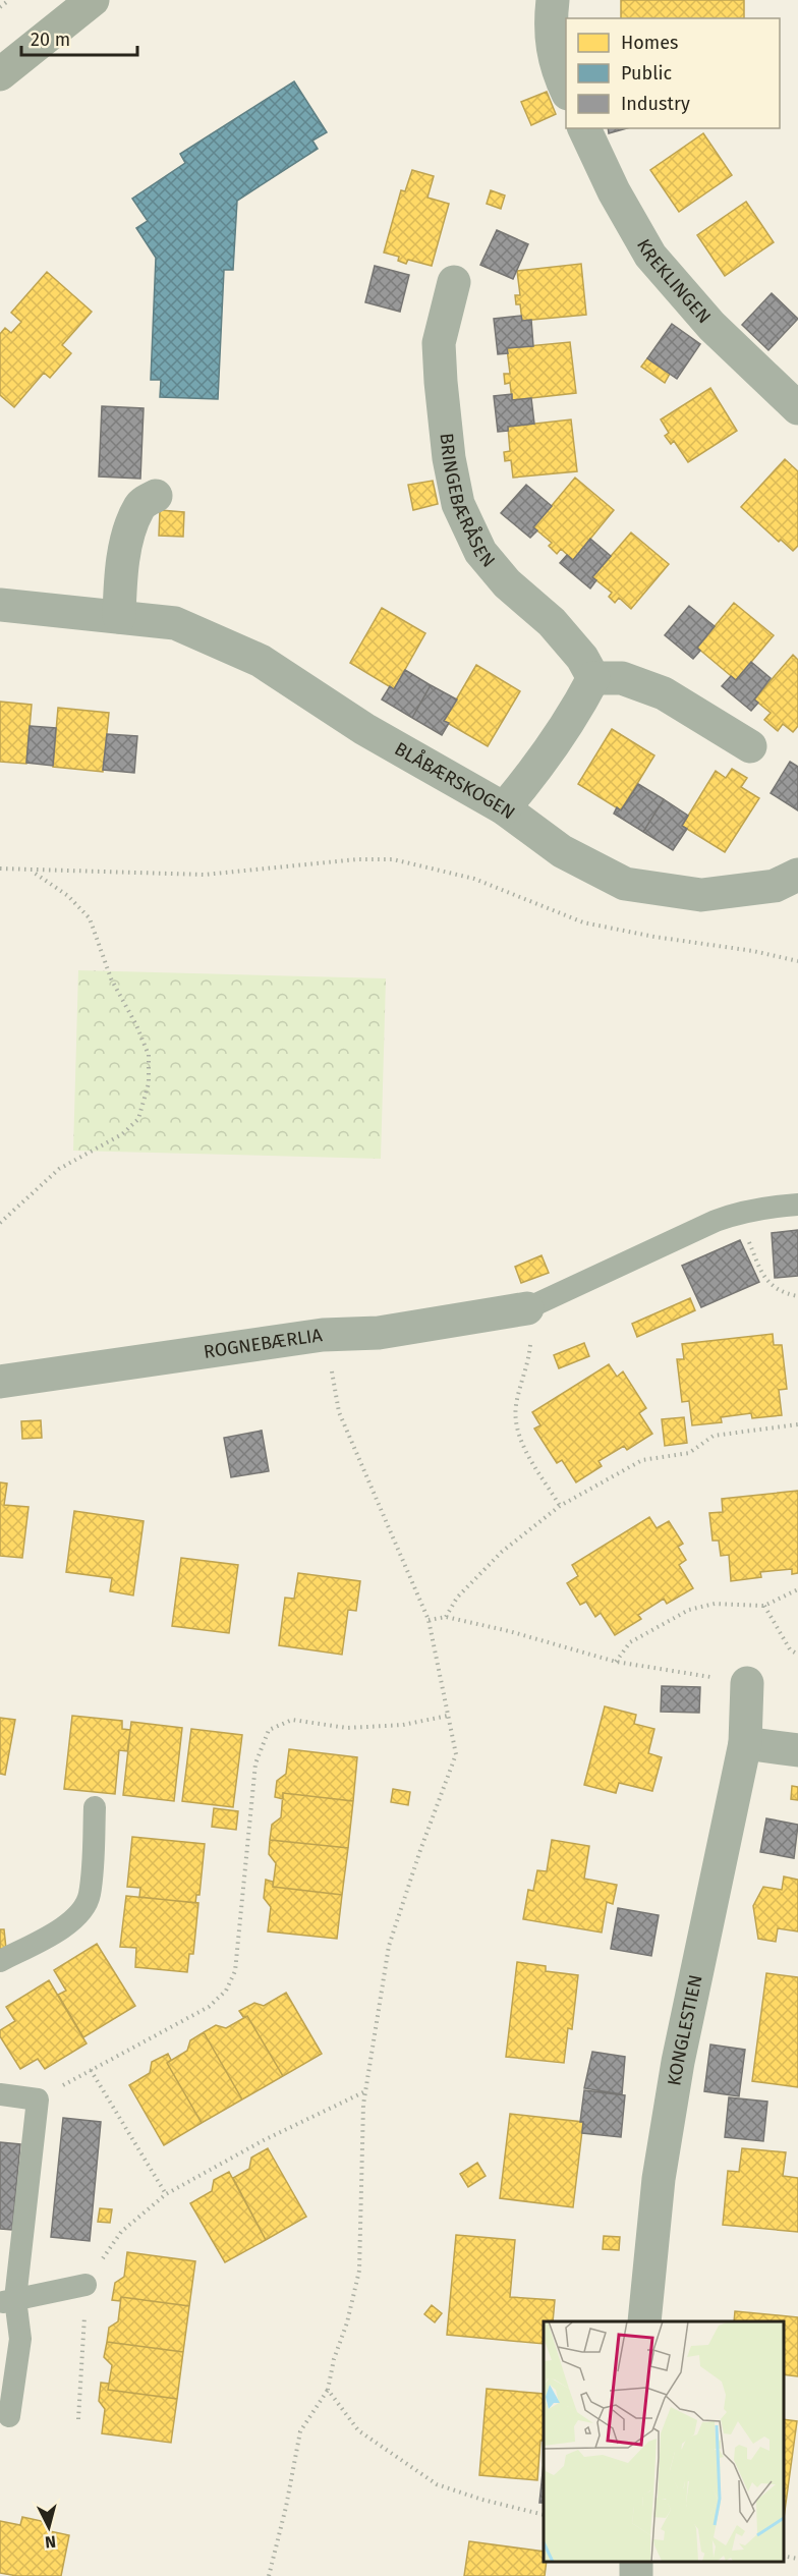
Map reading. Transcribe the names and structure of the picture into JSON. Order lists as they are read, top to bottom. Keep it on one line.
{"streets":{"street":["KREKLINGEN","BRINGEBÆRÅSEN","BLÅBÆRSKOGEN","ROGNEBÆRLIA","KONGLESTIEN"]},"legend":["Homes","Public","Industry"],"scale_bar":"20 m","north":"bottom"}
